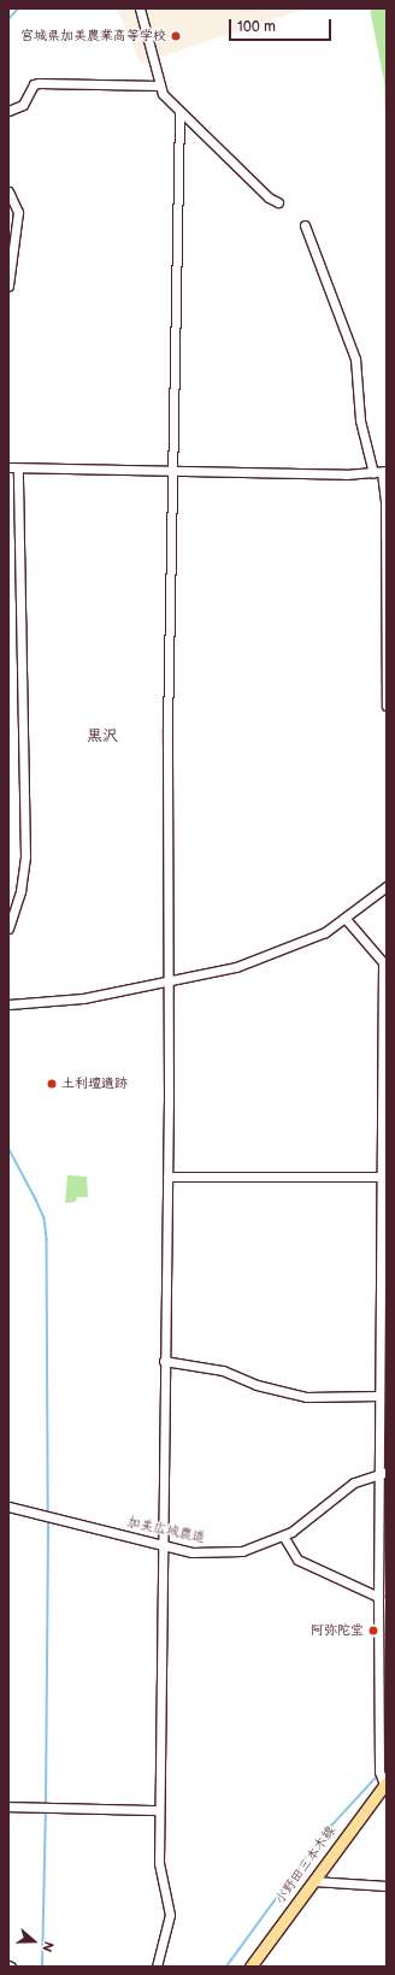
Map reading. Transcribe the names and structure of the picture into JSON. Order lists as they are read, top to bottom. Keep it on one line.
{"streets":{"main road":["小野田三本木線"],"street":["加美広域農道"]},"districts":["黒沢"],"places":["宮城県加美農業高等学校","土利壇遺跡","阿弥陀堂"],"scale_bar":"100 m","north":"right"}
